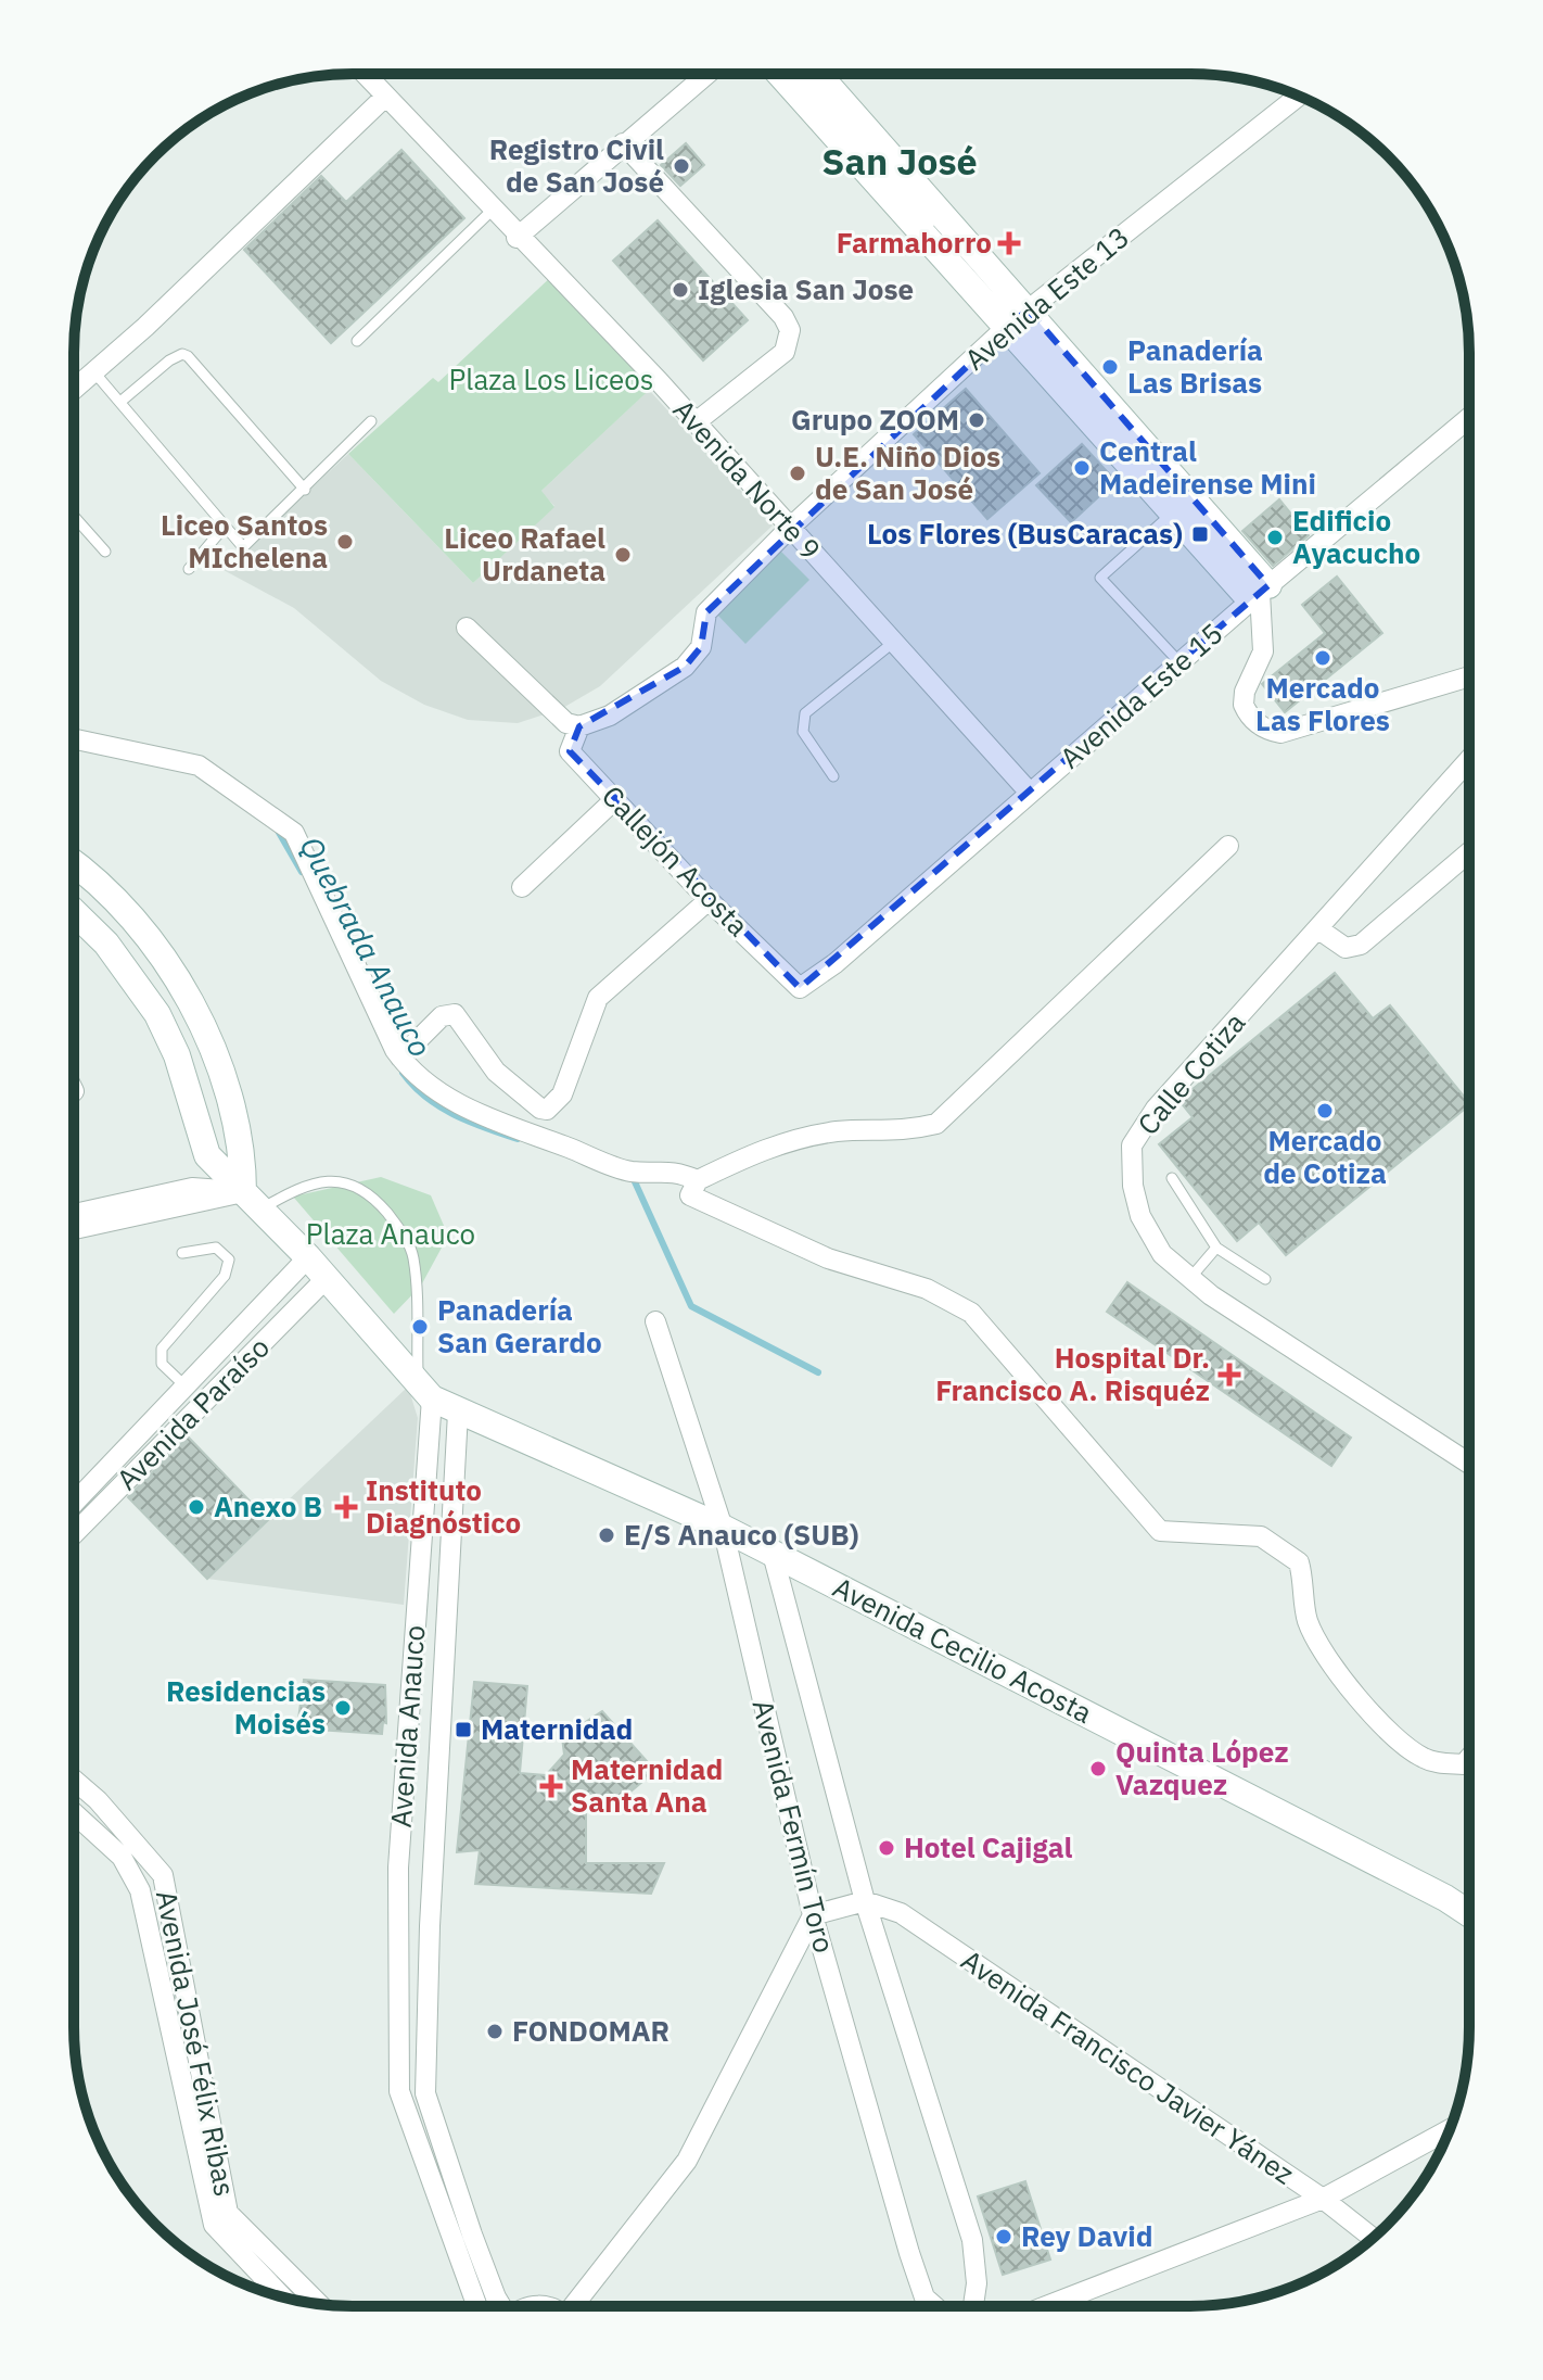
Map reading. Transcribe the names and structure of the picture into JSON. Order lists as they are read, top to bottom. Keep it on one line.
{"streets":{"main road":["Avenida Cecilio Acosta"],"street":["Avenida Este 13","Avenida Norte 9","Avenida Este 15","Callejón Acosta","Calle Cotiza","Avenida Paraíso","Avenida Anauco","Avenida Fermín Toro","Avenida José Félix Ribas","Avenida Francisco Javier Yánez"]},"crossings":[["Avenida Este 13","Avenida Norte 9"],["Avenida Este 13","Callejón Acosta"],["Avenida Norte 9","Avenida Este 15"],["Avenida Este 15","Callejón Acosta"],["Avenida Cecilio Acosta","Avenida Anauco"],["Avenida Cecilio Acosta","Avenida Fermín Toro"],["Avenida Fermín Toro","Avenida Francisco Javier Yánez"]],"districts":["San José"],"water":["Quebrada Anauco"],"parks":["Plaza Los Liceos","Plaza Anauco"],"places":{"other":["Registro Civil de San José","Iglesia San Jose","Panadería Las Brisas","Grupo ZOOM","Central Madeirense Mini","U.E. Niño Dios de San José","Edificio Ayacucho","Liceo Santos MIchelena","Liceo Rafael Urdaneta","Mercado Las Flores","Mercado de Cotiza","Panadería San Gerardo","Anexo B","E/S Anauco (SUB)","Residencias Moisés","Quinta López Vazquez","Hotel Cajigal","FONDOMAR","Rey David"],"health":["Farmahorro","Hospital Dr. Francisco A. Risquéz","Instituto Diagnóstico","Maternidad Santa Ana"],"transit":["Los Flores (BusCaracas)","Maternidad"]}}
